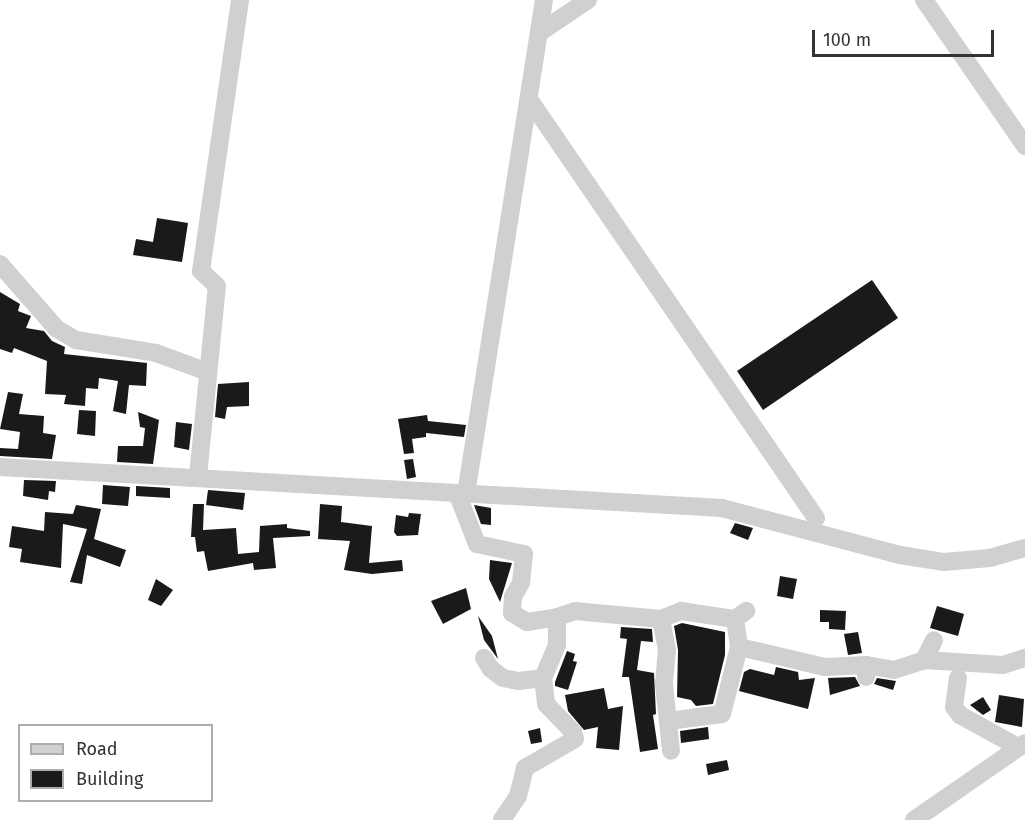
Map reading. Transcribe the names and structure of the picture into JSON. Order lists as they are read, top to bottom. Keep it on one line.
{"legend":["Road","Building"],"scale_bar":"100 m"}
